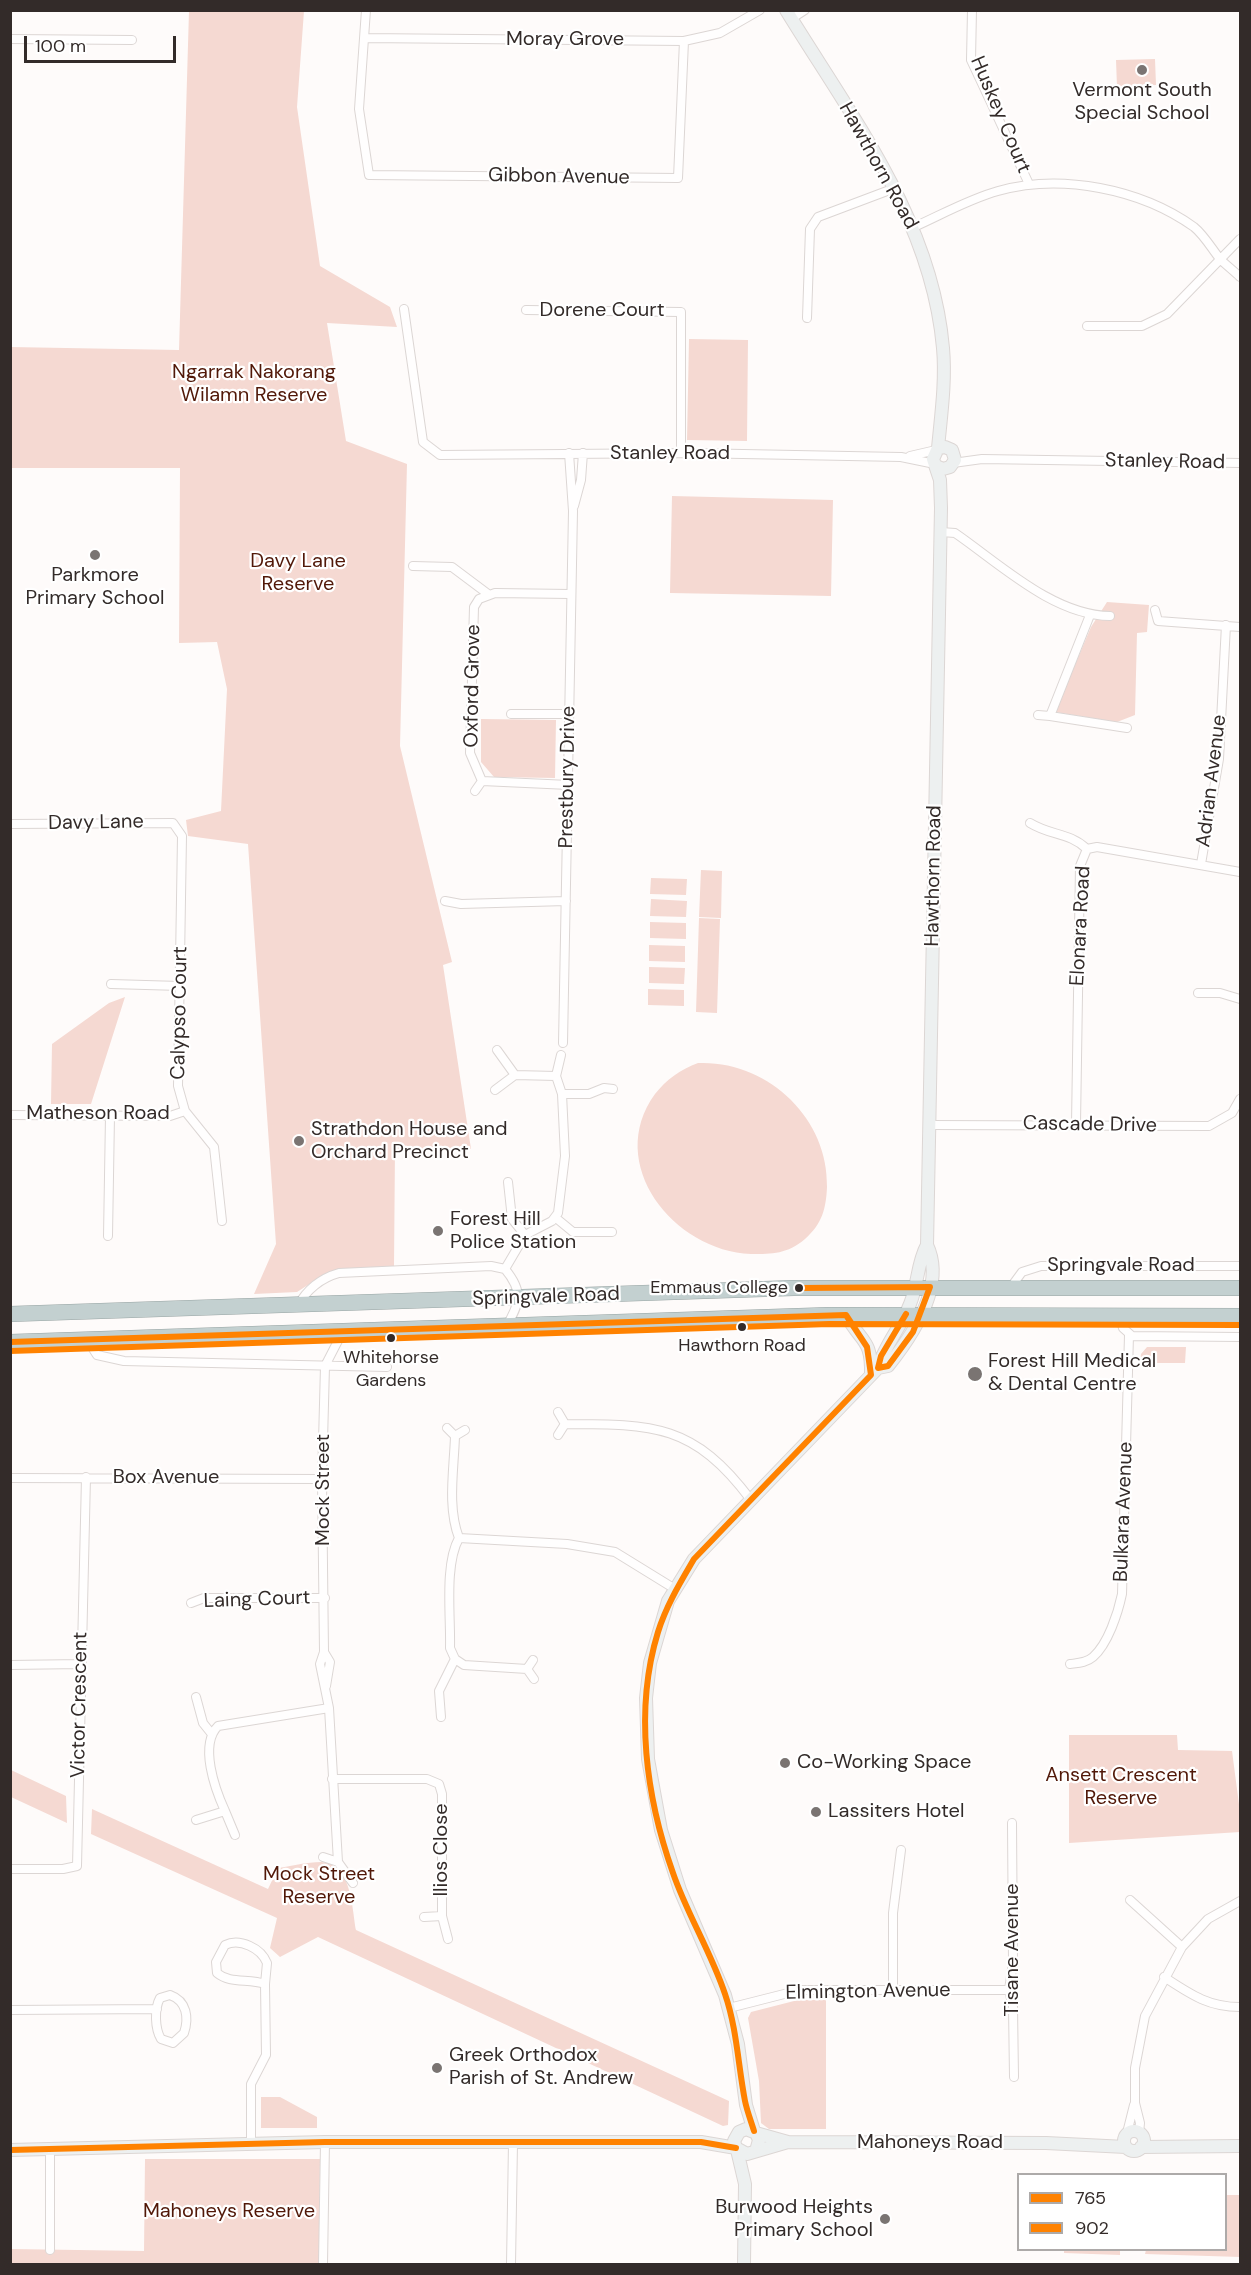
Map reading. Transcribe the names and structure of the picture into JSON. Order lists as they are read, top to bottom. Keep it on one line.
{"streets":{"highway":["Springvale Road"],"main road":["Hawthorn Road","Mahoneys Road"],"street":["Moray Grove","Huskey Court","Gibbon Avenue","Dorene Court","Stanley Road","Oxford Grove","Prestbury Drive","Adrian Avenue","Davy Lane","Elonara Road","Calypso Court","Matheson Road","Cascade Drive","Box Avenue","Mock Street","Bulkara Avenue","Laing Court","Victor Crescent","Ilios Close","Tisane Avenue","Elmington Avenue"]},"crossings":[["Moray Grove","Gibbon Avenue"],["Hawthorn Road","Stanley Road"],["Hawthorn Road","Cascade Drive"],["Hawthorn Road","Springvale Road"],["Hawthorn Road","Elmington Avenue"],["Hawthorn Road","Mahoneys Road"],["Dorene Court","Stanley Road"],["Stanley Road","Prestbury Drive"],["Adrian Avenue","Elonara Road"],["Davy Lane","Calypso Court"],["Elonara Road","Cascade Drive"],["Calypso Court","Matheson Road"],["Springvale Road","Mock Street"],["Box Avenue","Mock Street"],["Box Avenue","Victor Crescent"],["Mock Street","Laing Court"],["Mock Street","Ilios Close"],["Tisane Avenue","Elmington Avenue"]],"parks":["Ngarrak Nakorang Wilamn Reserve","Davy Lane Reserve","Ansett Crescent Reserve","Mock Street Reserve","Mahoneys Reserve"],"places":["Vermont South Special School","Parkmore Primary School","Strathdon House and Orchard Precinct","Forest Hill Police Station","Emmaus College","Hawthorn Road","Whitehorse Gardens","Forest Hill Medical & Dental Centre","Co-Working Space","Lassiters Hotel","Greek Orthodox Parish of St. Andrew","Burwood Heights Primary School"],"lines":["transit line 765","transit line 902"],"legend":["765","902"],"scale_bar":"100 m"}
